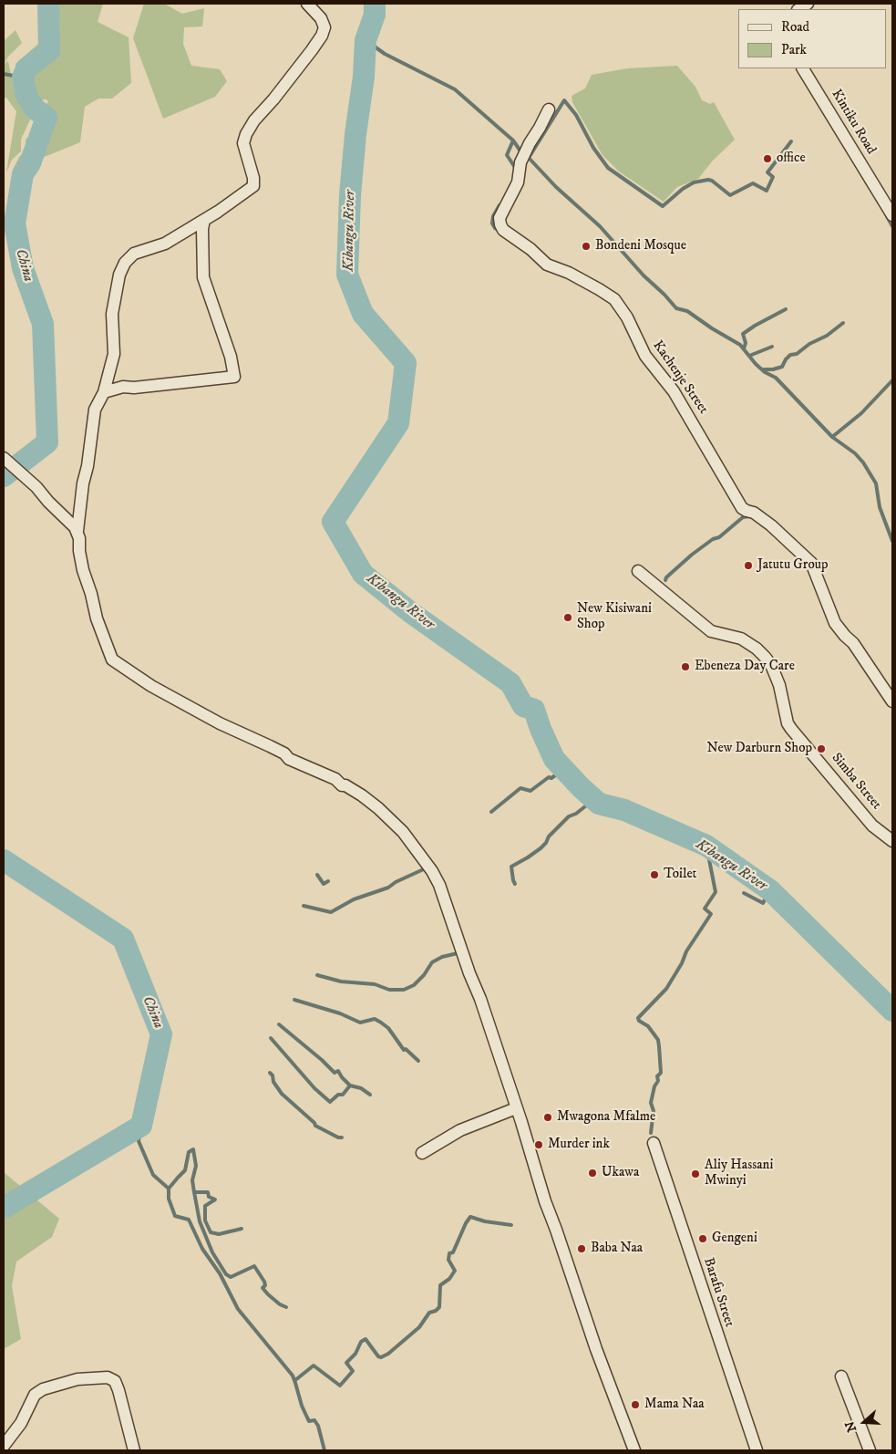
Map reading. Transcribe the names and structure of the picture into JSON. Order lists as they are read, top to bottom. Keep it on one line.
{"streets":{"street":["Kintiku Road","Kachenje Street","Simba Street","Barafu Street"]},"water":["Kibangu River","China"],"places":["office","Bondeni Mosque","Jatutu Group","New Kisiwani Shop","Ebeneza Day Care","New Darburn Shop","Toilet","Mwagona Mfalme","Murder ink","Ukawa","Aliy Hassani Mwinyi","Gengeni","Baba Naa","Mama Naa"],"legend":["Road","Park"],"north":"left"}
